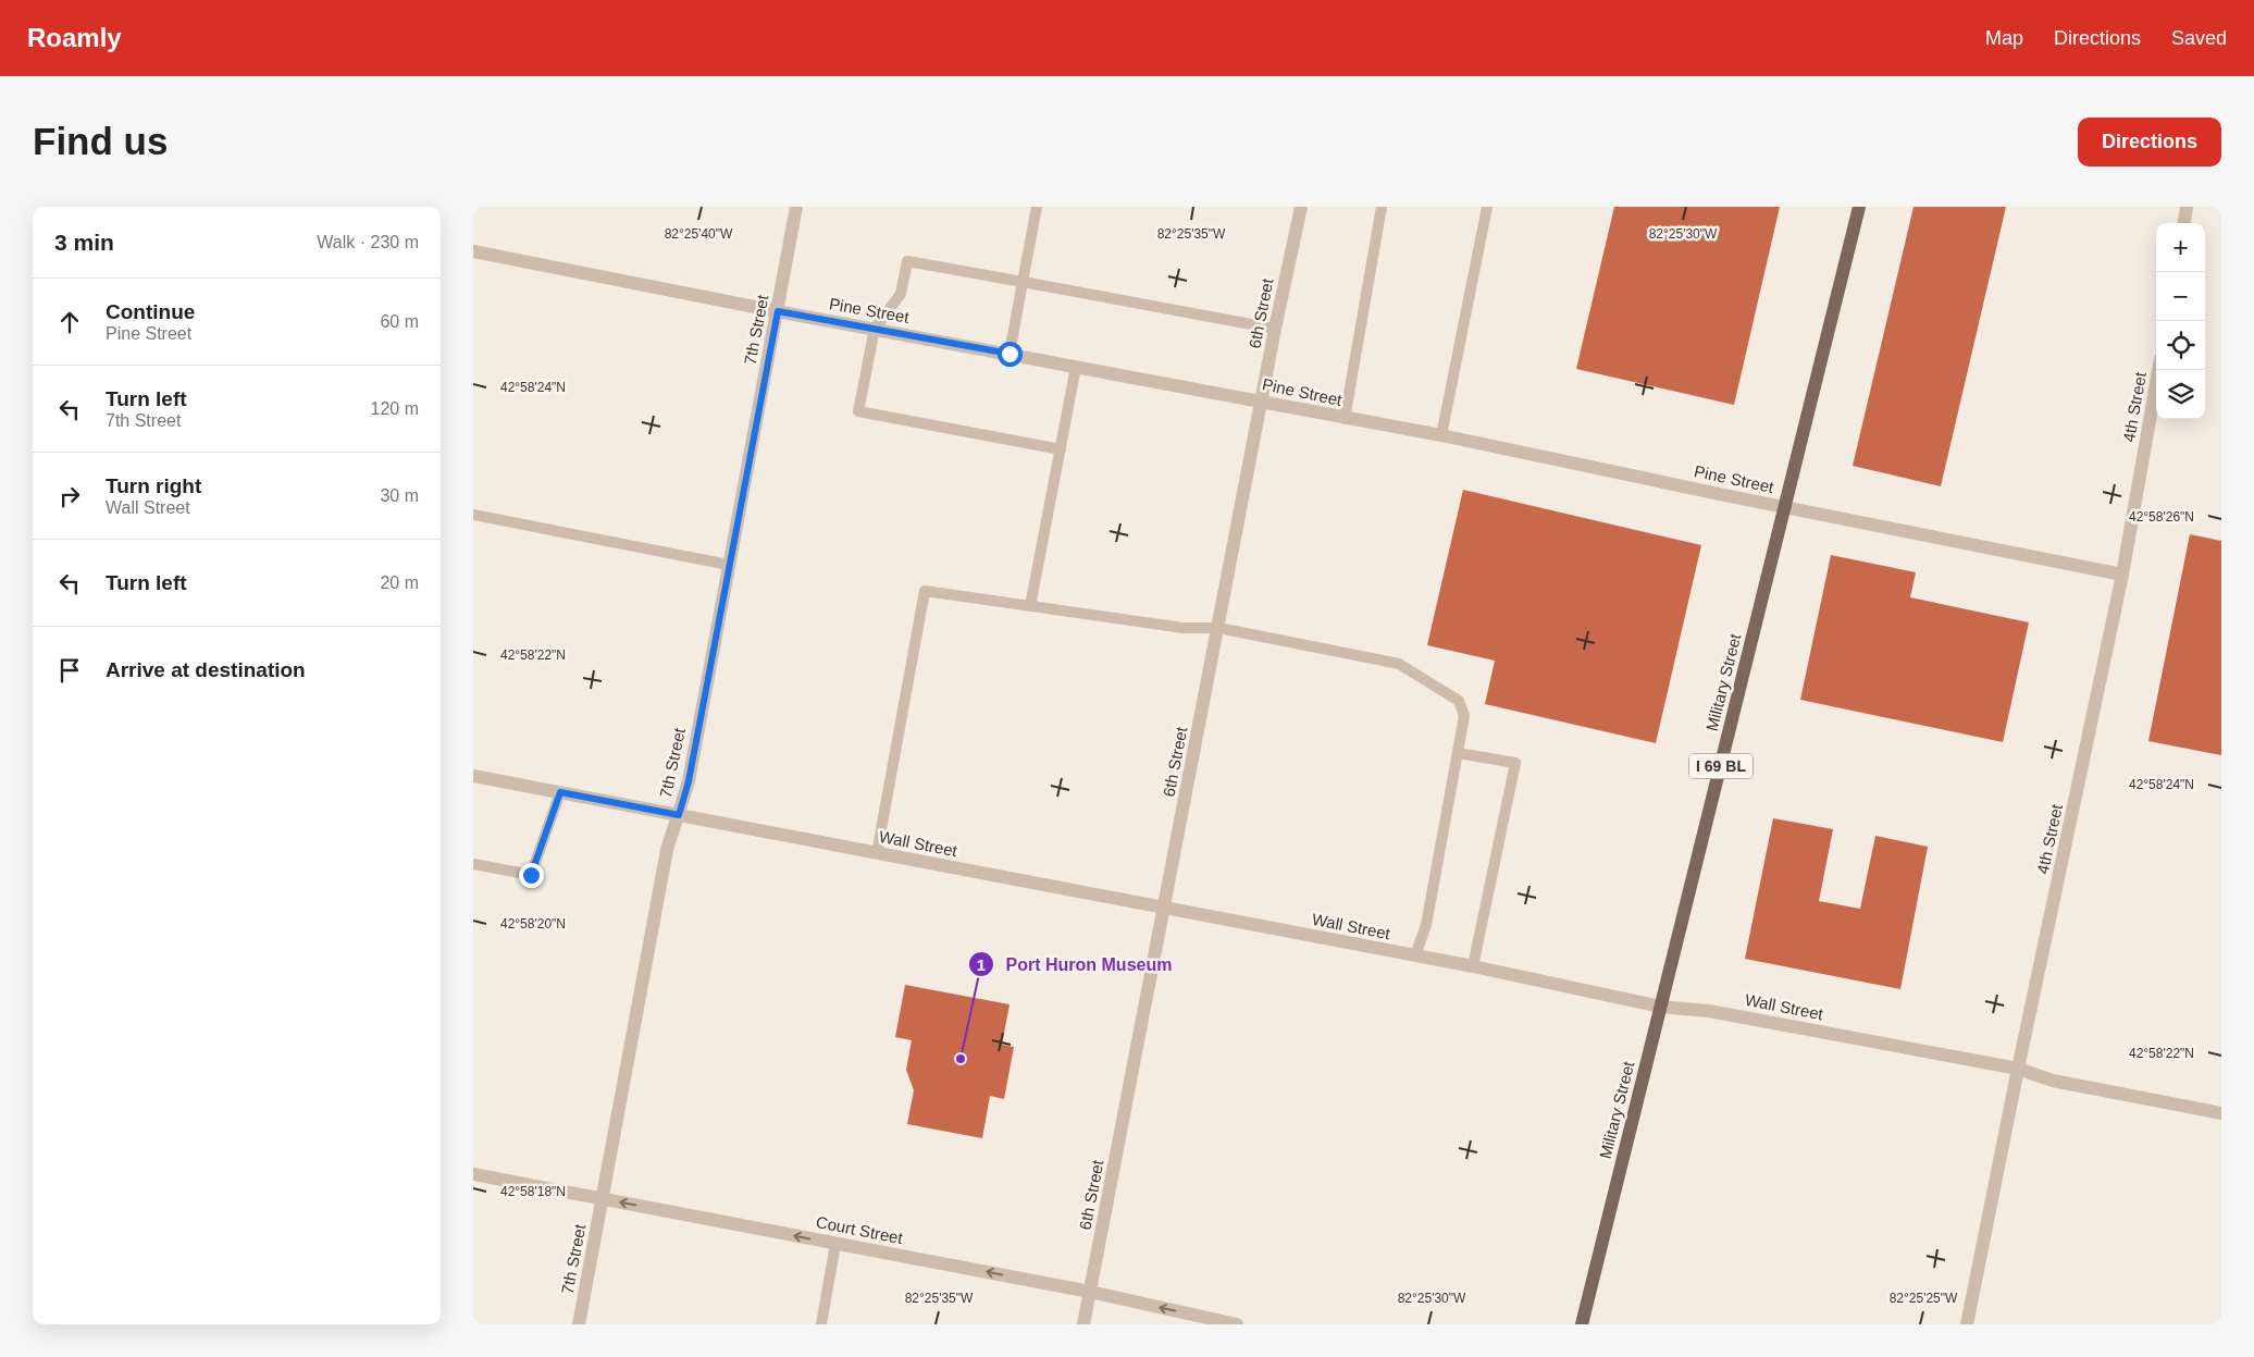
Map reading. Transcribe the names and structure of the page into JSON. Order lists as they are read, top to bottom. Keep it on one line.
{"streets":{"main road":["Military Street","I 69 BL"],"street":["Pine Street","6th Street","7th Street","4th Street","Wall Street","Court Street"]},"crossings":[["Pine Street","6th Street"],["Pine Street","7th Street"],["Pine Street","4th Street"],["Pine Street","Military Street"],["6th Street","Wall Street"],["6th Street","Court Street"],["7th Street","Wall Street"],["7th Street","Court Street"],["4th Street","Wall Street"],["Military Street","Wall Street"]],"one_way":["Court Street"],"places":["Port Huron Museum"],"page":{"header":"Roamly","nav":["Map","Directions","Saved"],"buttons":"Directions","title":"Find us","heading":["3 min","Walk · 230 m"],"map_buttons":["+","−"],"list":[["Continue","Pine Street","60 m"],["Turn left","7th Street","120 m"],["Turn right","Wall Street","30 m"],["Turn left","20 m"],"Arrive at destination"]},"coordinates":["82°25'40\"W","82°25'35\"W","82°25'30\"W","42°58'24\"N","42°58'26\"N","42°58'22\"N","42°58'20\"N","42°58'18\"N","82°25'25\"W"]}
